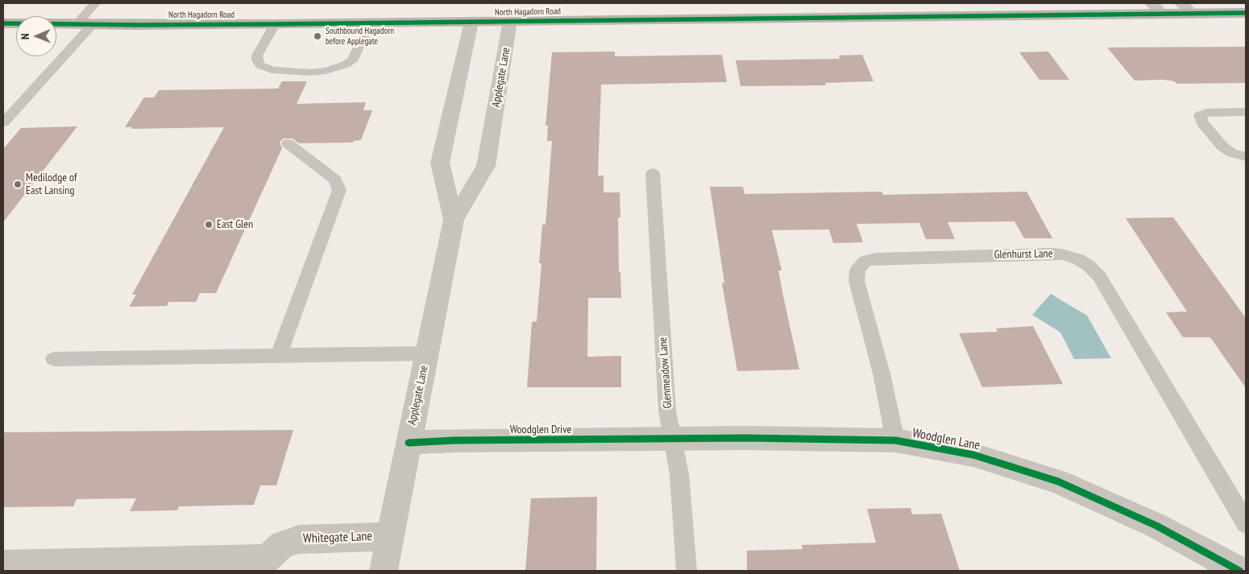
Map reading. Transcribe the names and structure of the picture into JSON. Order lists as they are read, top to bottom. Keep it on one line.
{"streets":{"street":["North Hagadorn Road","Applegate Lane","Woodglen Drive","Woodglen Lane","Whitegate Lane"],"lane":["Glenhurst Lane","Glenmeadow Lane"]},"crossings":[["North Hagadorn Road","Applegate Lane"],["Applegate Lane","Woodglen Drive"],["Applegate Lane","Whitegate Lane"],["Glenhurst Lane","Woodglen Lane"],["Glenmeadow Lane","Woodglen Drive"],["Glenmeadow Lane","Woodglen Lane"],["Woodglen Drive","Woodglen Lane"]],"places":["Southbound Hagadorn before Applegate","Medilodge of East Lansing","East Glen"],"north":"left"}
